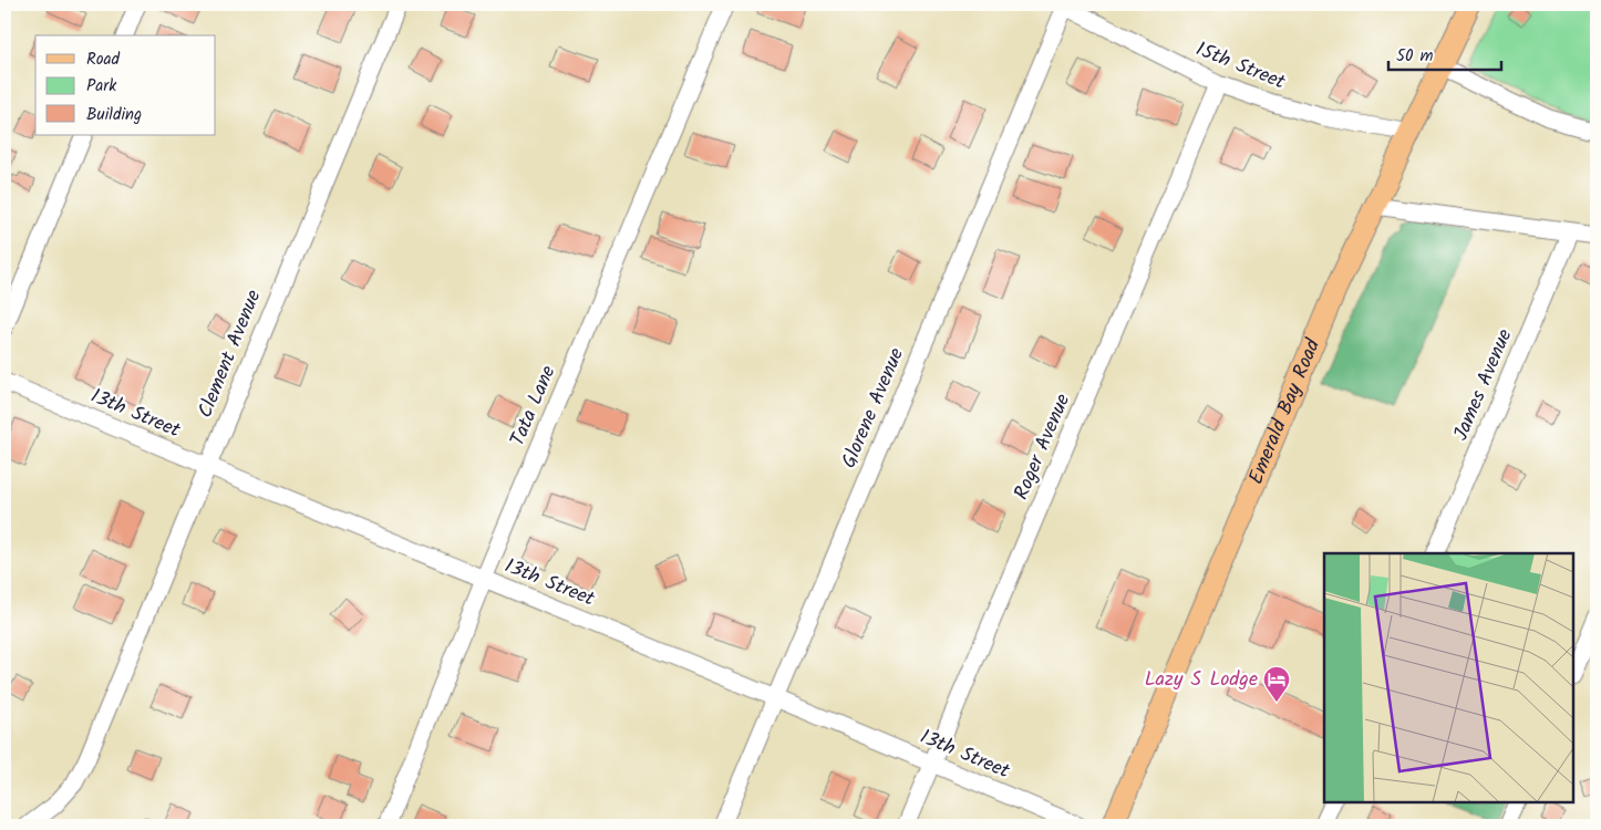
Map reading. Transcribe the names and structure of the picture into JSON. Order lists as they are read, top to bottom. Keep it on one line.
{"streets":{"main road":["Emerald Bay Road"],"street":["15th Street","Clement Avenue","James Avenue","Tata Lane","Glorene Avenue","13th Street","Roger Avenue"]},"crossings":[["15th Street","Glorene Avenue"],["15th Street","Emerald Bay Road"],["15th Street","Roger Avenue"],["Clement Avenue","13th Street"],["Tata Lane","13th Street"],["Glorene Avenue","13th Street"],["13th Street","Roger Avenue"]],"places":{"hotel":["Lazy S Lodge"]},"legend":["Road","Park","Building"],"scale_bar":"50 m"}
